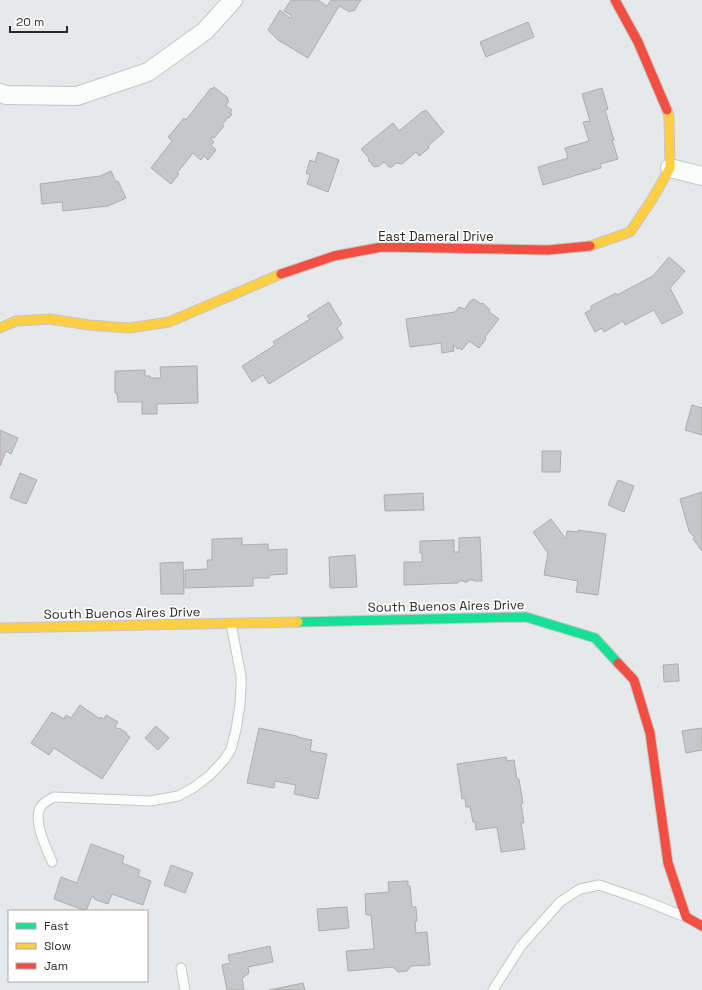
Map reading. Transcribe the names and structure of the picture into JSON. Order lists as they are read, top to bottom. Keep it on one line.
{"streets":{"street":["East Dameral Drive","South Buenos Aires Drive"]},"legend":["Fast","Slow","Jam"],"scale_bar":"20 m"}
